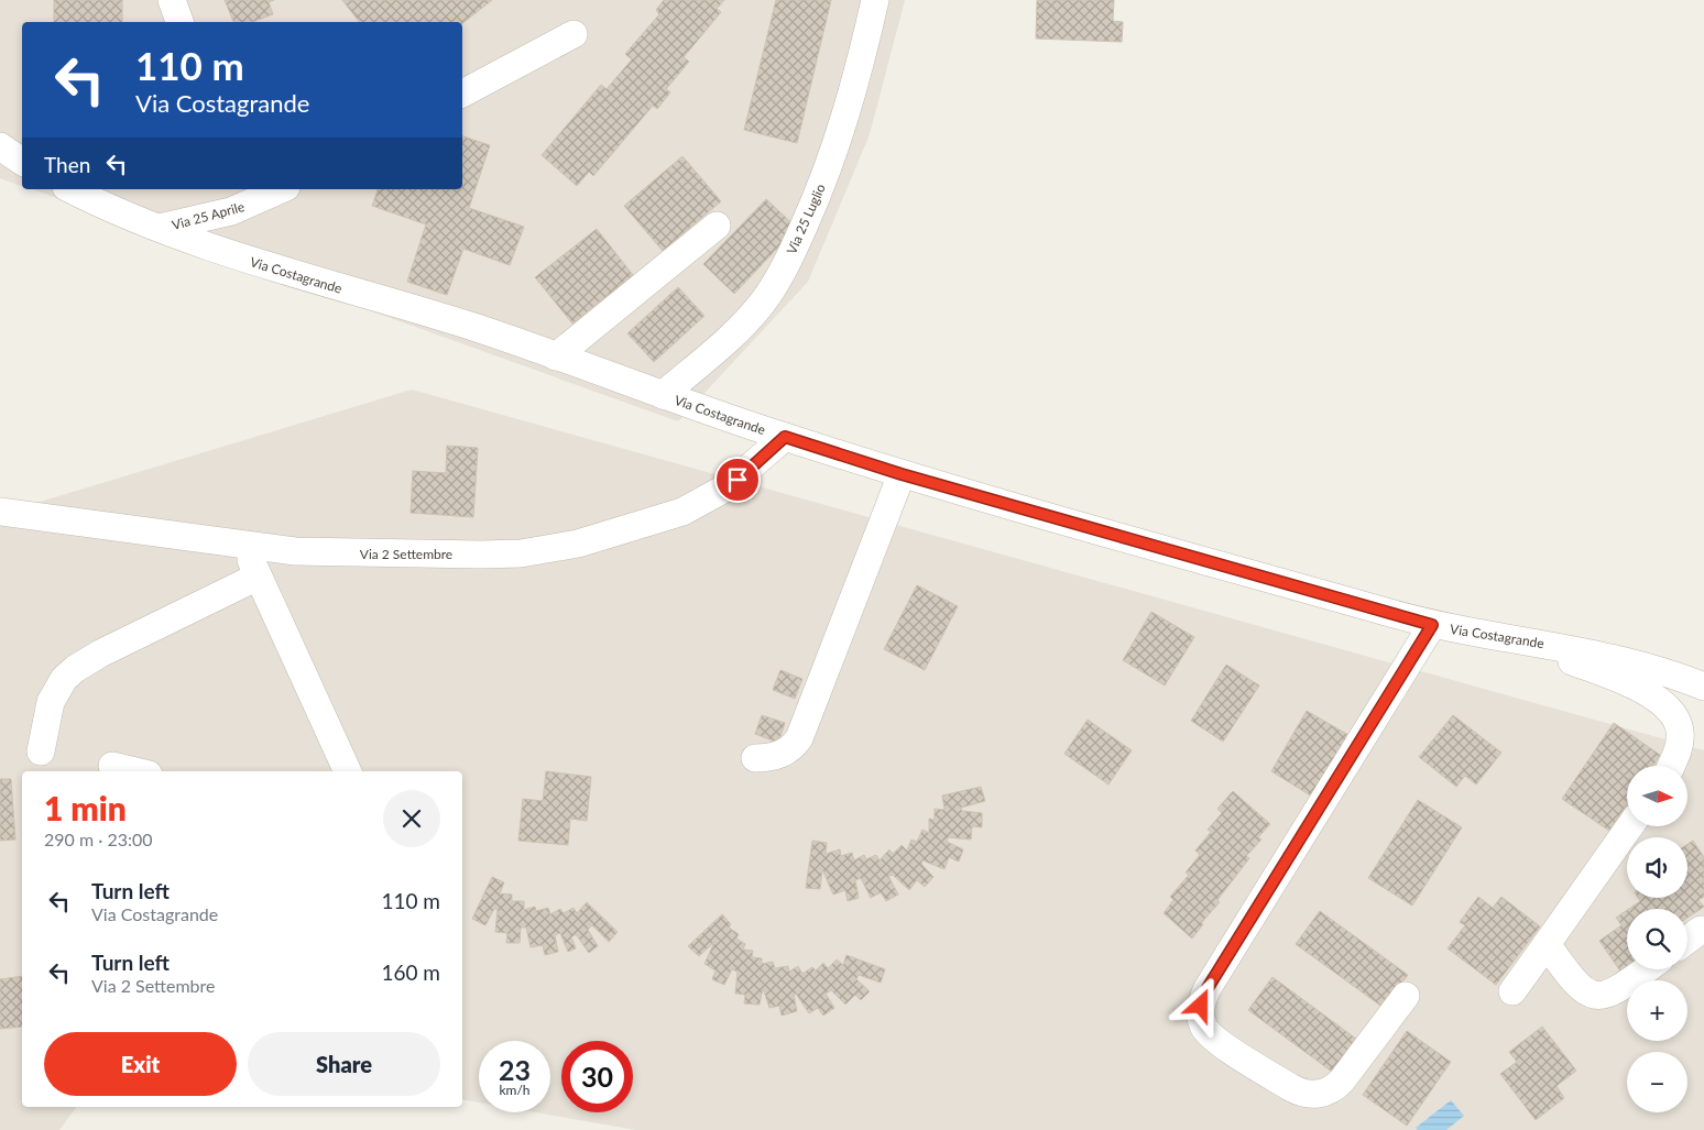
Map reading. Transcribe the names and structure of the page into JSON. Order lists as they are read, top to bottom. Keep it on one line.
{"streets":{"street":["Via 25 Aprile","Via 25 Luglio","Via Costagrande","Via 2 Settembre"]},"crossings":[["Via 25 Aprile","Via Costagrande"],["Via 25 Luglio","Via Costagrande"],["Via Costagrande","Via 2 Settembre"]],"north":"right","page":{"turn":["110 m","Via Costagrande"],"then":"Then","map_buttons":["+","−"],"heading":["1 min","290 m · 23:00"],"list":[{"name":"Turn left","note":"Via Costagrande","value":"110 m"},{"name":"Turn left","note":"Via 2 Settembre","value":"160 m"}],"buttons":["Exit","Share"],"speed":"23 km/h","limit":"30"}}
